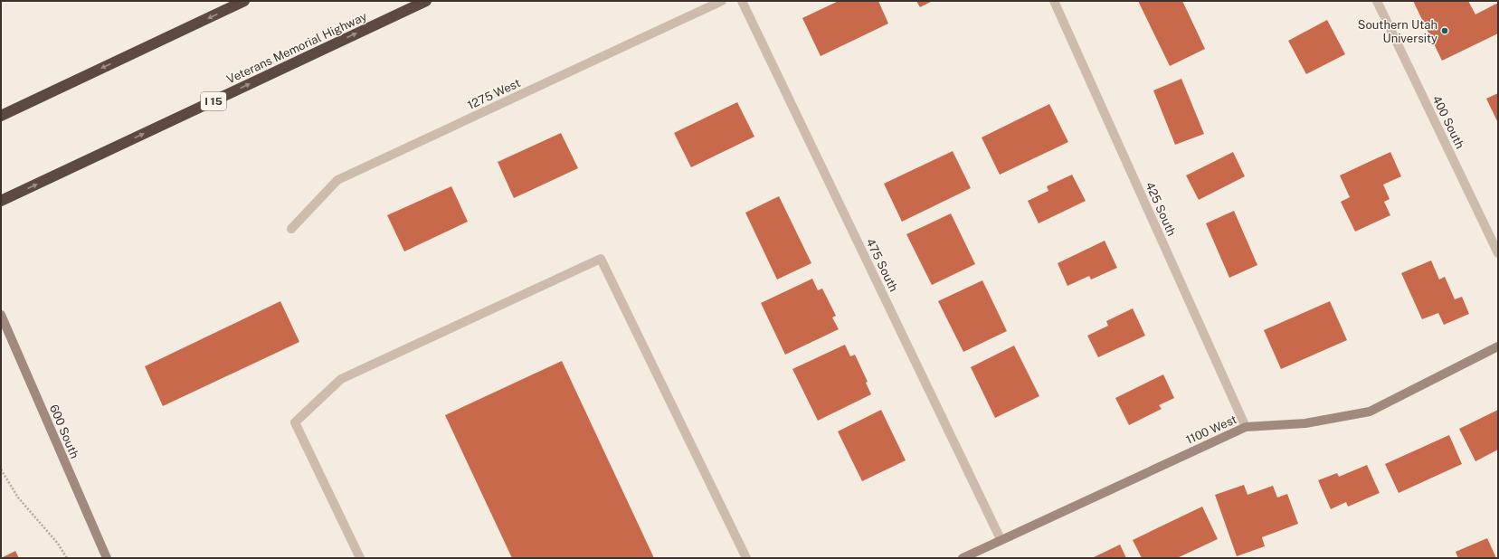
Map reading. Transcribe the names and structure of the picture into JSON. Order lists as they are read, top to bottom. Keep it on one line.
{"streets":{"highway":["Veterans Memorial Highway","I 15"],"street":["1275 West","400 South","425 South","475 South","1100 West","600 South"]},"crossings":[["425 South","1100 West"],["475 South","1100 West"]],"places":["Southern Utah University"]}
